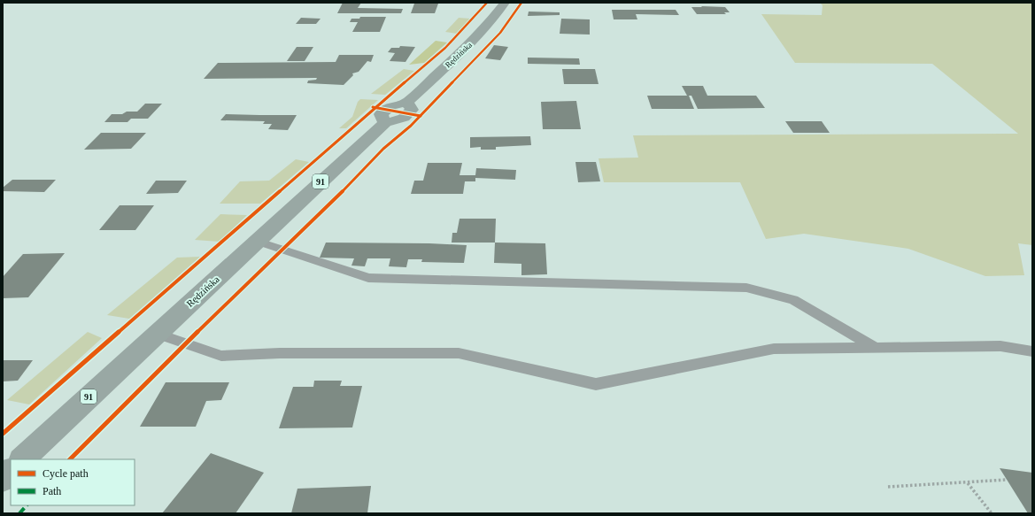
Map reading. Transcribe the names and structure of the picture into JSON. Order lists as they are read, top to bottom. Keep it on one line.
{"streets":{"main road":["Rędzińska","91"]},"legend":["Cycle path","Path"]}
